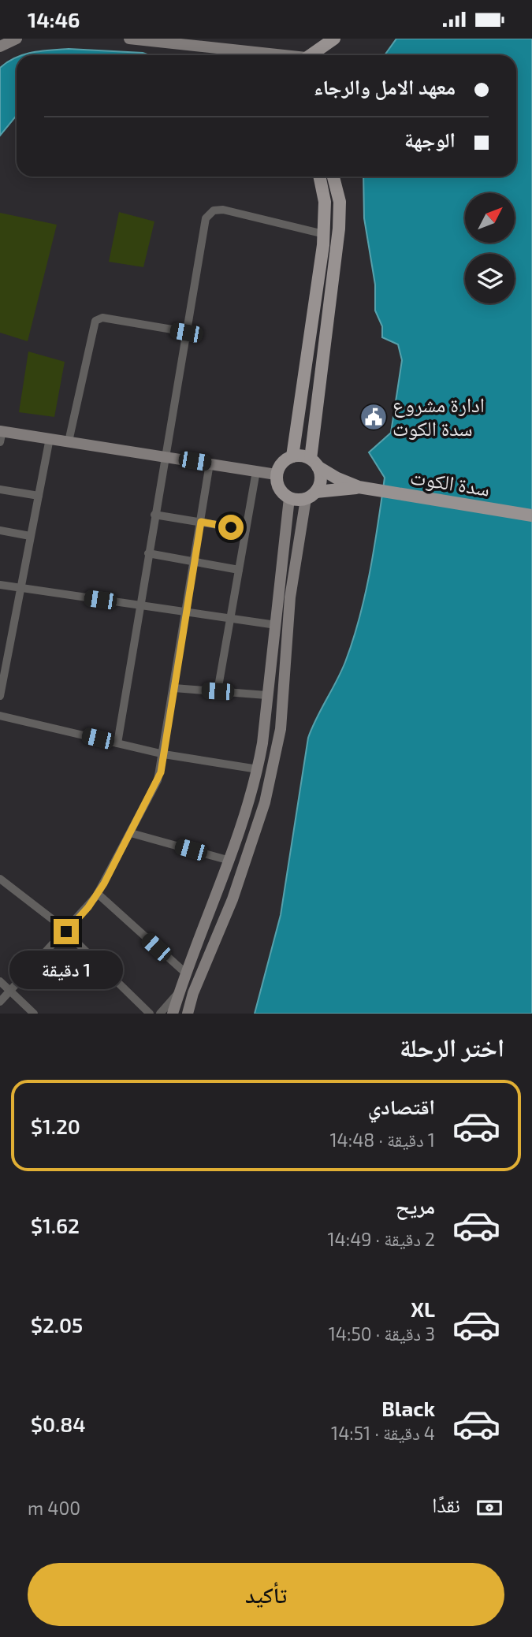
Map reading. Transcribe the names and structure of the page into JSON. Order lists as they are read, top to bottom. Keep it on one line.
{"streets":{"main road":["سدة الكوت"]},"places":{"public building":["ادارة مشروع سدة الكوت"]},"north":"top right","page":{"status":"14:46","banner":["معهد الامل والرجاء","الوجهة"],"bubble":"1 دقيقة","heading":"اختر الرحلة","list":[{"name":"اقتصادي","note":"1 دقيقة · 14:48","value":"$1.20"},{"name":"مريح","note":"2 دقيقة · 14:49","value":"$1.62"},{"name":"XL","note":"3 دقيقة · 14:50","value":"$2.05"},{"name":"Black","note":"4 دقيقة · 14:51","value":"$0.84"}],"pay":["نقدًا","400 m"],"buttons":"تأكيد"}}
